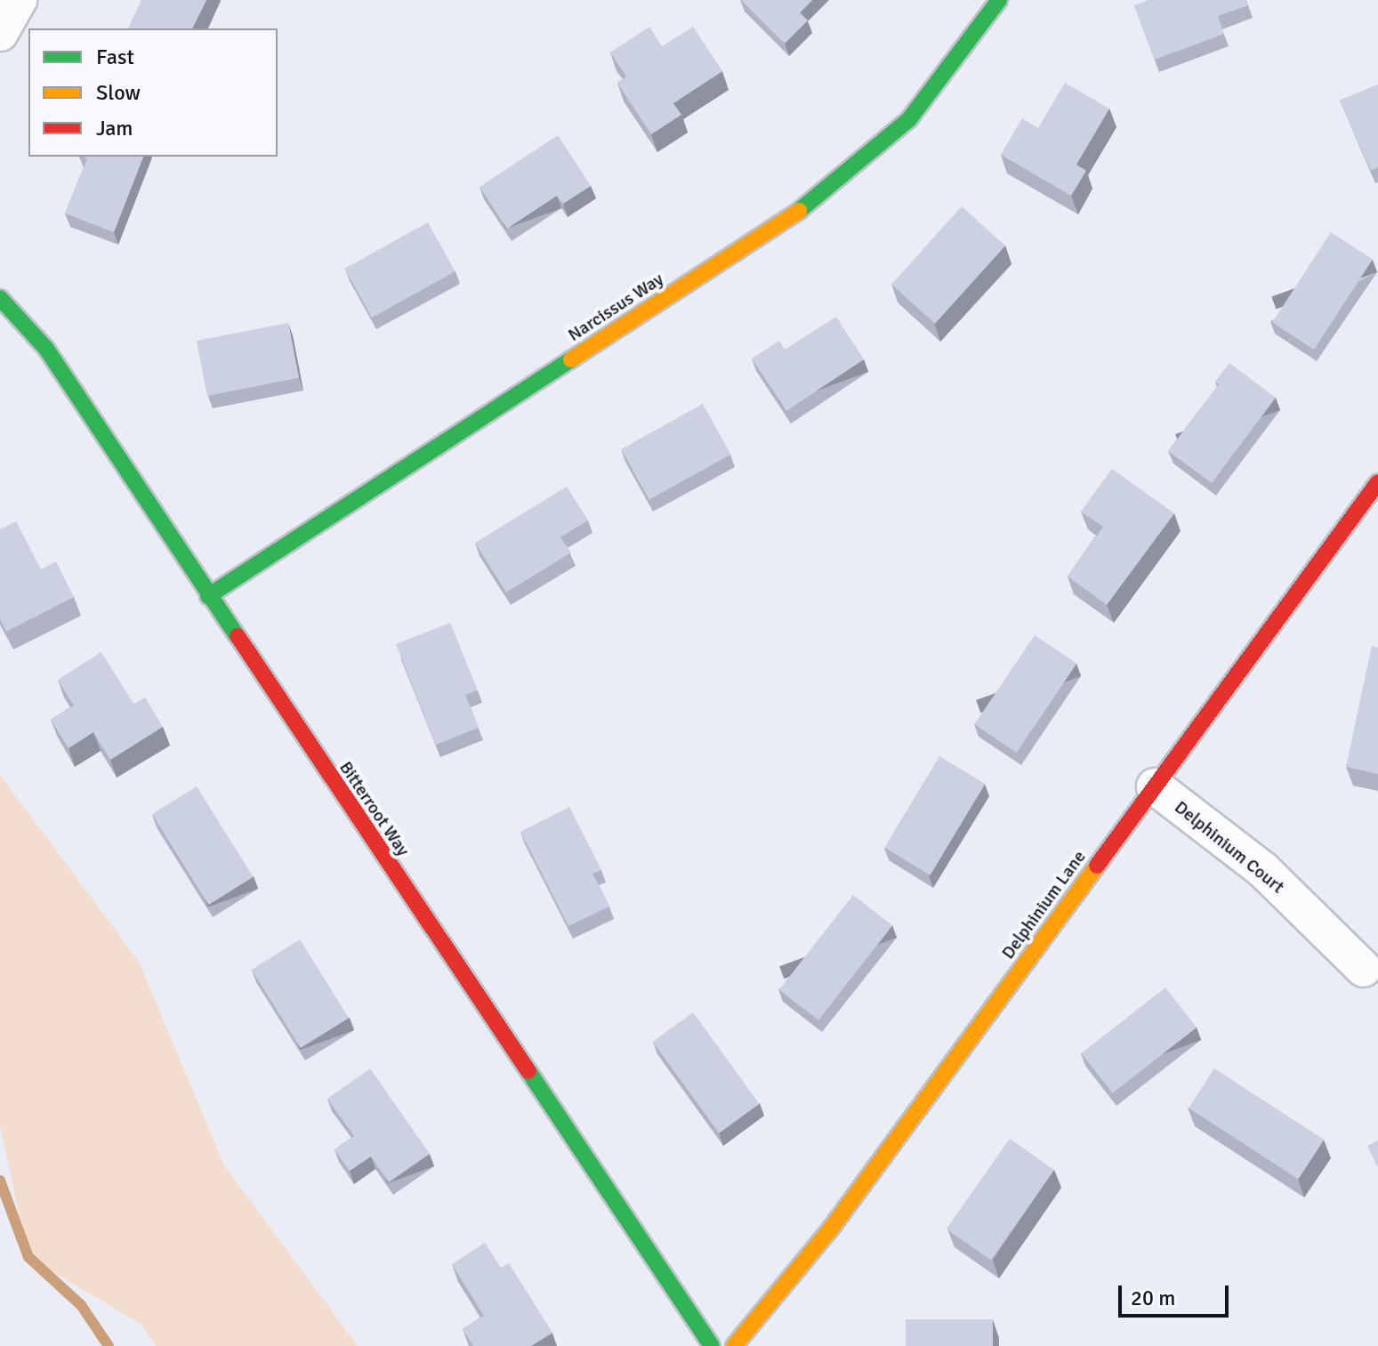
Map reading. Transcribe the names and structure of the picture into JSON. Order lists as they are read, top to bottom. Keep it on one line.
{"streets":{"street":["Narcissus Way","Bitterroot Way","Delphinium Court","Delphinium Lane"]},"crossings":[["Narcissus Way","Bitterroot Way"],["Delphinium Court","Delphinium Lane"]],"legend":["Fast","Slow","Jam"],"scale_bar":"20 m"}
